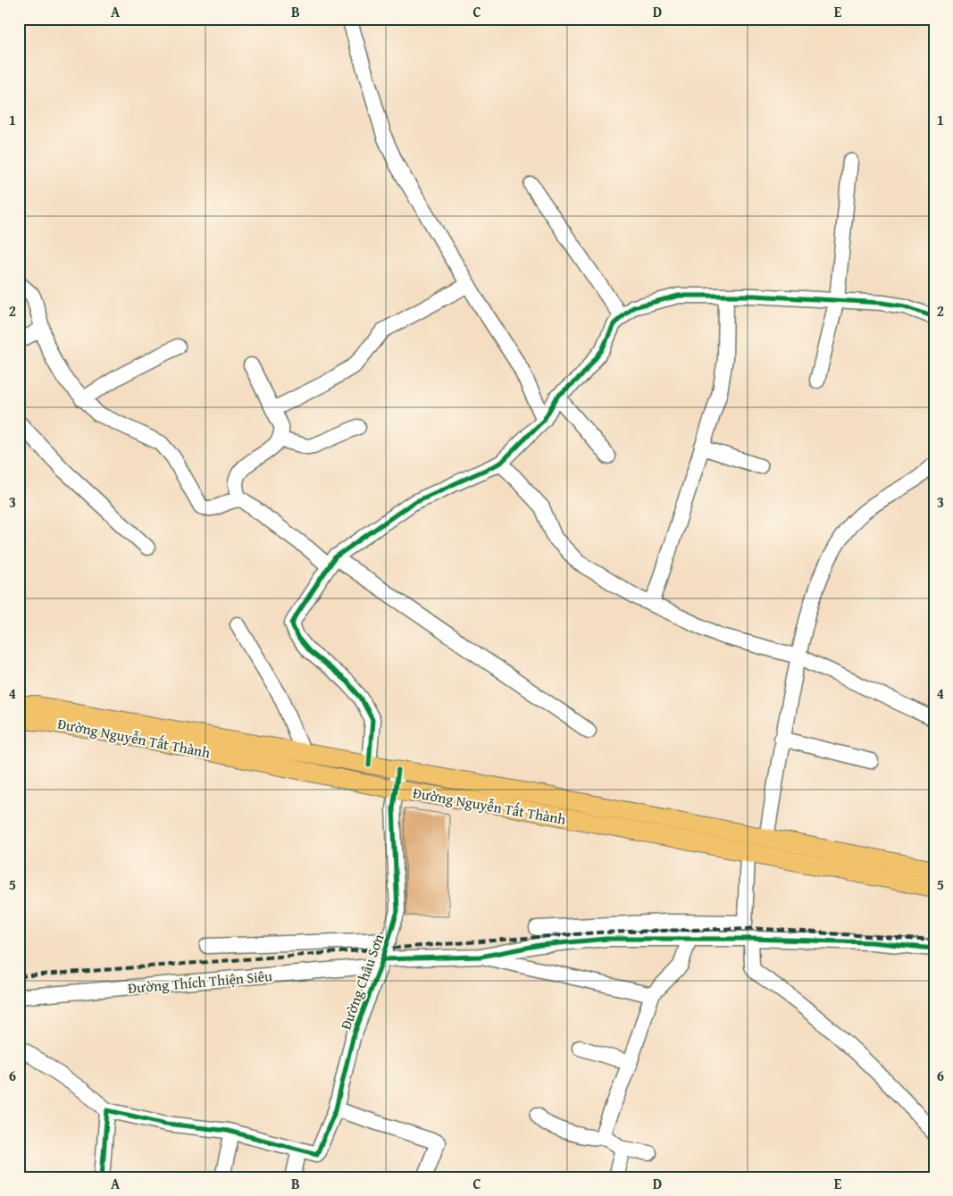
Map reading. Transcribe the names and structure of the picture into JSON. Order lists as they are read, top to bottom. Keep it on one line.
{"streets":{"main road":["Đường Nguyễn Tất Thành"],"street":["Đường Thích Thiện Siêu","Đường Châu Sơn"]},"crossings":[["Đường Nguyễn Tất Thành","Đường Châu Sơn"],["Đường Thích Thiện Siêu","Đường Châu Sơn"]],"grid":{"columns":["A","B","C","D","E"],"rows":["1","2","3","4","5","6"]}}
